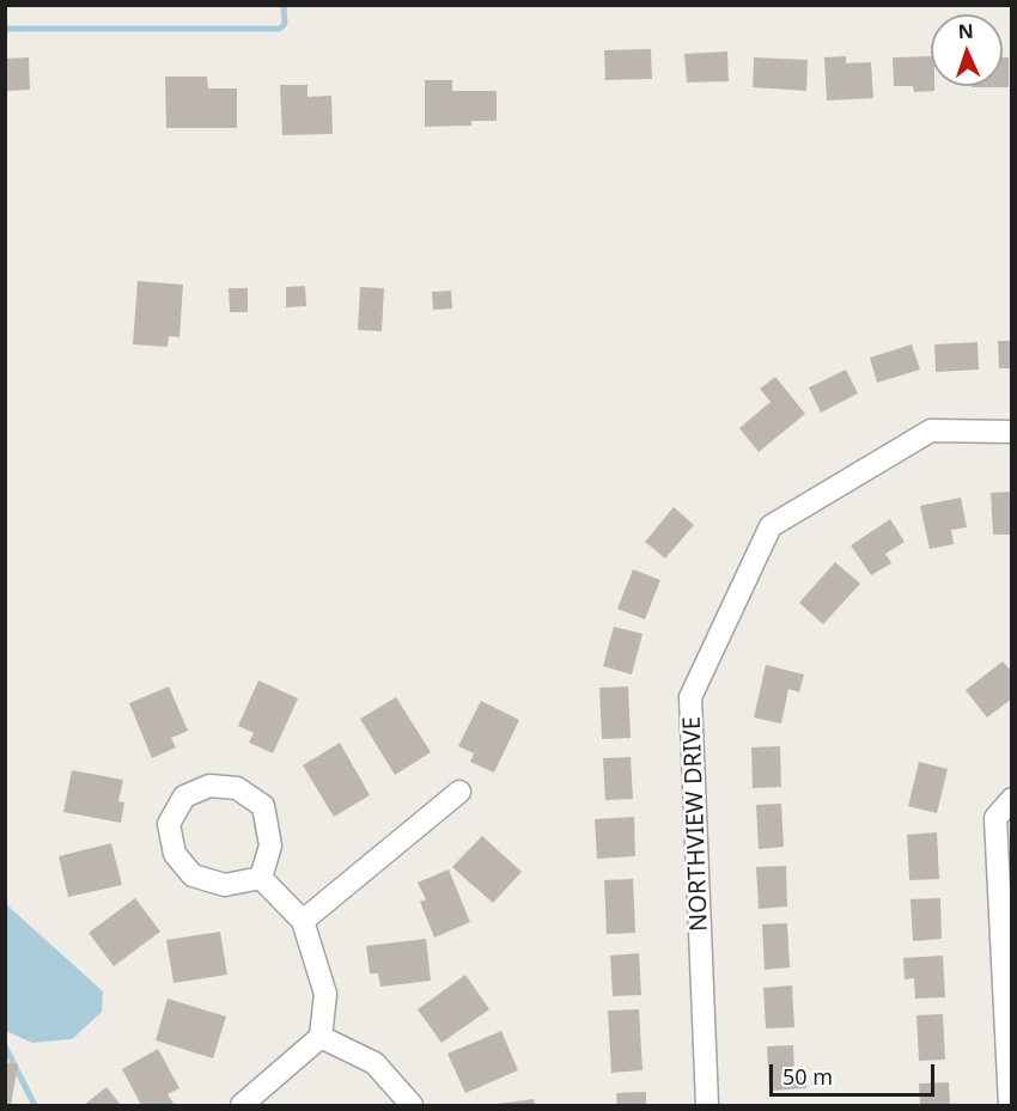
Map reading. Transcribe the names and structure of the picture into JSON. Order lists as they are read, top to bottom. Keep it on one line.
{"streets":{"street":["NORTHVIEW DRIVE"]},"scale_bar":"50 m","north":"top"}
